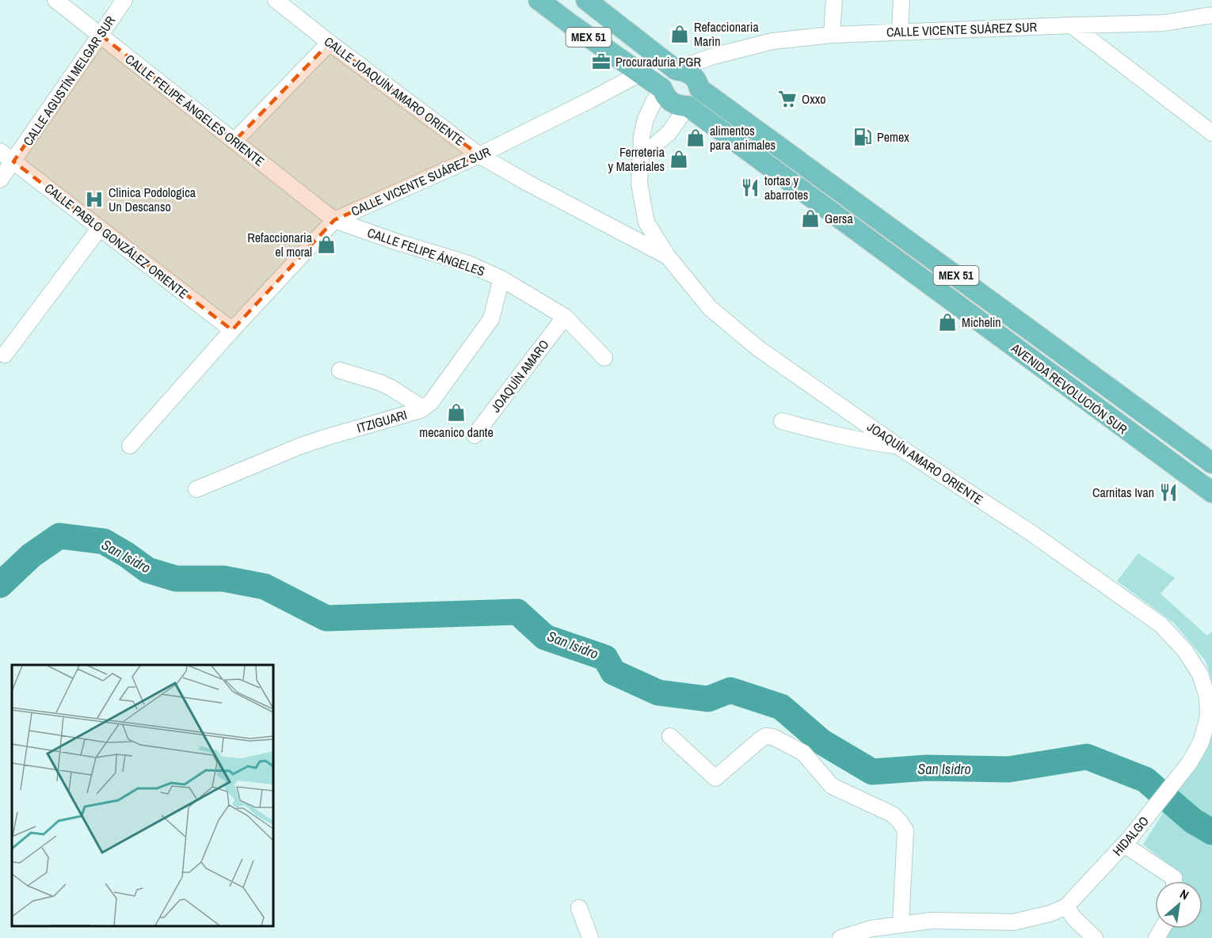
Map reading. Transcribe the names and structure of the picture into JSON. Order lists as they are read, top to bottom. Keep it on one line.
{"streets":{"main road":["MEX 51","AVENIDA REVOLUCIÓN SUR"],"street":["CALLE VICENTE SUÁREZ SUR","CALLE AGUSTÍN MELGAR SUR","CALLE JOAQUÍN AMARO ORIENTE","CALLE FELIPE ÁNGELES ORIENTE","CALLE PABLO GONZÁLEZ ORIENTE","CALLE FELIPE ÁNGELES","JOAQUÍN AMARO","ITZIGUARI","JOAQUÍN AMARO ORIENTE","HIDALGO"]},"crossings":[["CALLE VICENTE SUÁREZ SUR","CALLE JOAQUÍN AMARO ORIENTE"],["CALLE VICENTE SUÁREZ SUR","CALLE FELIPE ÁNGELES ORIENTE"],["CALLE VICENTE SUÁREZ SUR","CALLE PABLO GONZÁLEZ ORIENTE"],["CALLE VICENTE SUÁREZ SUR","CALLE FELIPE ÁNGELES"],["CALLE VICENTE SUÁREZ SUR","AVENIDA REVOLUCIÓN SUR"],["CALLE VICENTE SUÁREZ SUR","JOAQUÍN AMARO ORIENTE"],["CALLE AGUSTÍN MELGAR SUR","CALLE FELIPE ÁNGELES ORIENTE"],["CALLE AGUSTÍN MELGAR SUR","CALLE PABLO GONZÁLEZ ORIENTE"],["CALLE JOAQUÍN AMARO ORIENTE","JOAQUÍN AMARO ORIENTE"],["CALLE FELIPE ÁNGELES ORIENTE","CALLE FELIPE ÁNGELES"],["CALLE FELIPE ÁNGELES","JOAQUÍN AMARO"],["CALLE FELIPE ÁNGELES","ITZIGUARI"],["AVENIDA REVOLUCIÓN SUR","JOAQUÍN AMARO ORIENTE"],["JOAQUÍN AMARO ORIENTE","HIDALGO"]],"water":["San Isidro"],"places":{"shop":["Refaccionaria Marìn","alimentos para animales","Ferreteria y Materiales","Gersa","Refaccionaria el moral","Michelin","mecanico dante"],"office":["Procuraduria PGR"],"supermarket":["Oxxo"],"fuel station":["Pemex"],"restaurant":["tortas y abarrotes","Carnitas Ivan"],"hospital":["Clinica Podologica Un Descanso"]},"north":"top right"}
